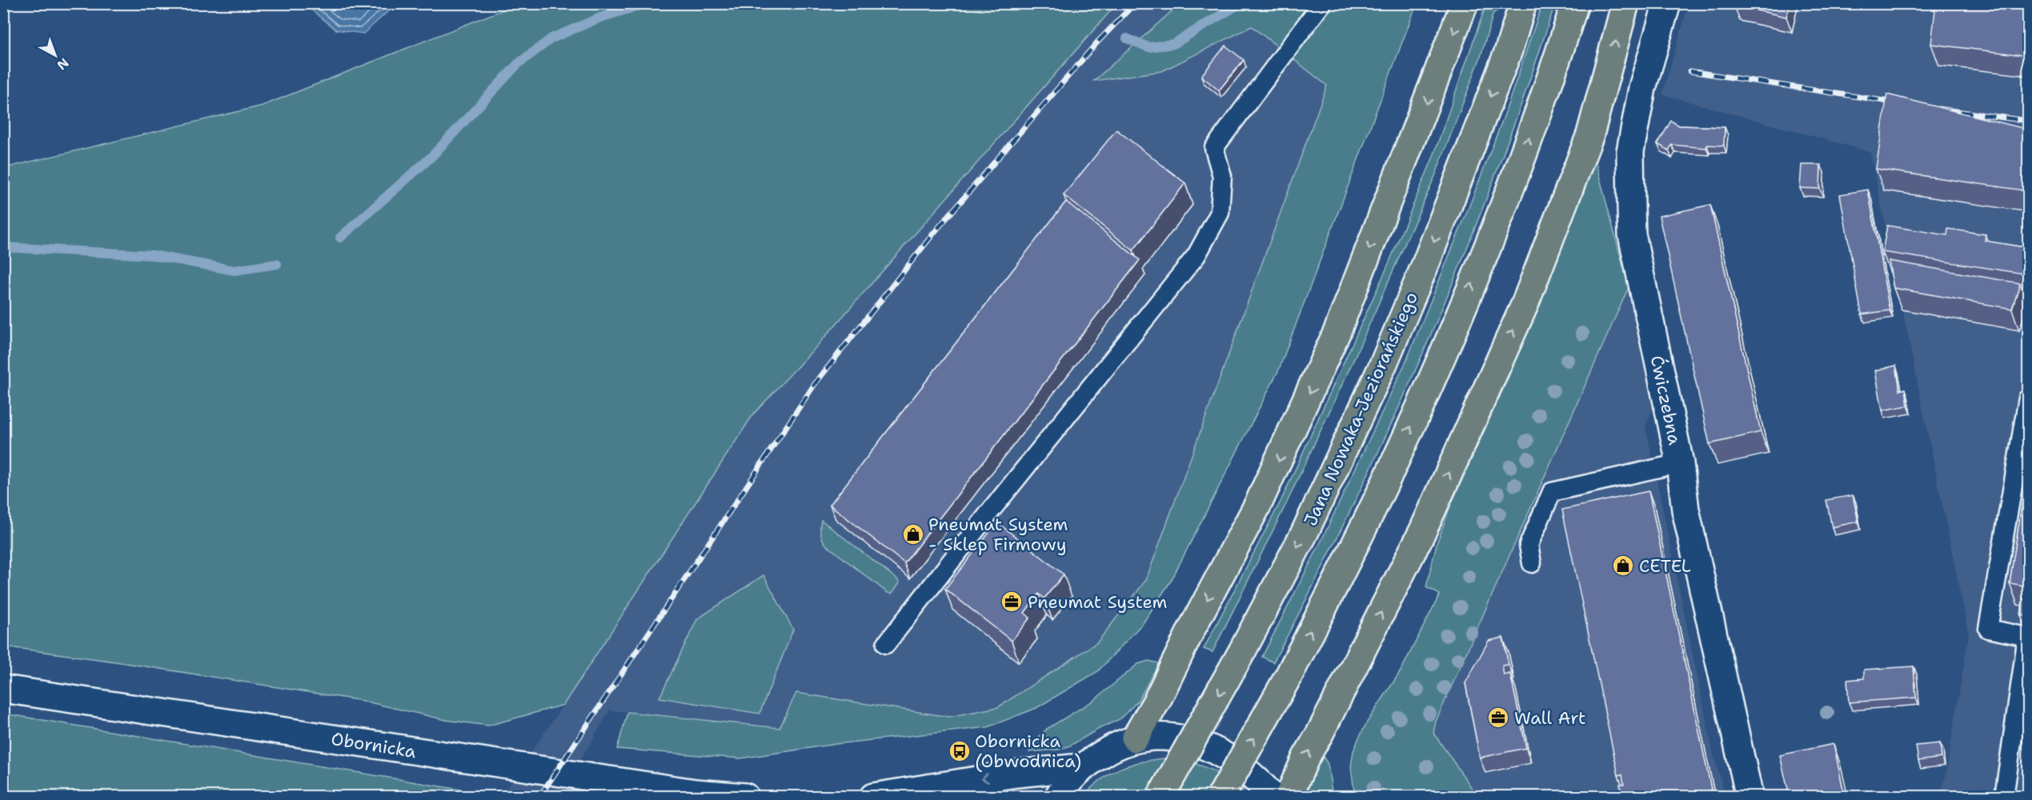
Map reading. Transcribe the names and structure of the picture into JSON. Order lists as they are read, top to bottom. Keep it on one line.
{"streets":{"main road":["Ćwiczebna","Jana Nowaka-Jeziorańskiego","Obornicka"]},"places":{"shop":["Pneumat System - Sklep Firmowy","CETEL"],"office":["Pneumat System","Wall Art"],"bus stop":["Obornicka (Obwodnica)"]},"north":"bottom right"}
